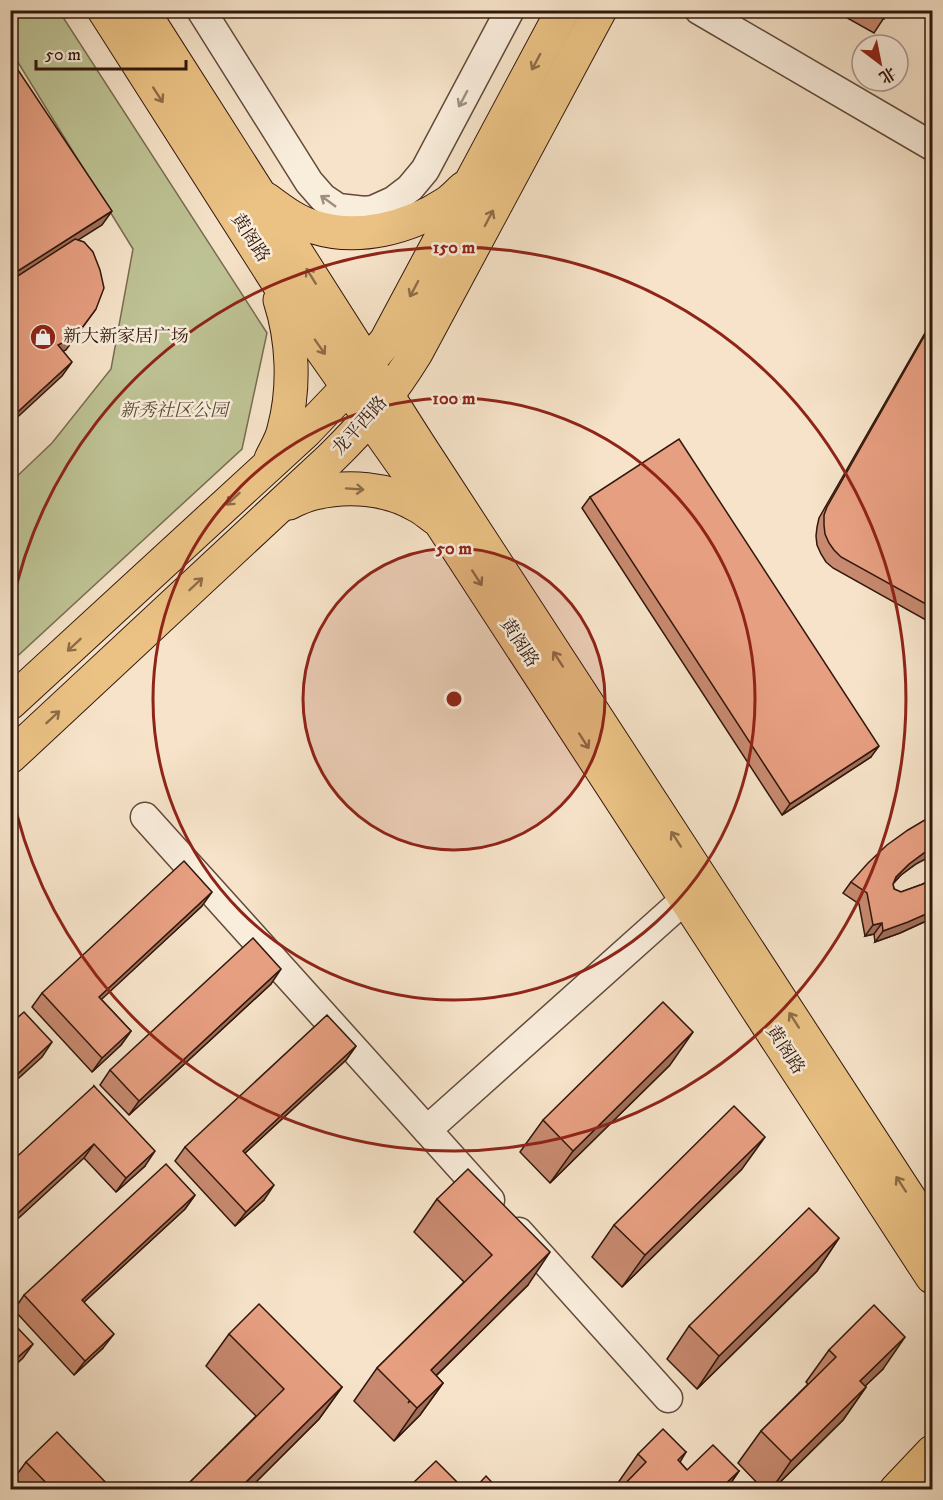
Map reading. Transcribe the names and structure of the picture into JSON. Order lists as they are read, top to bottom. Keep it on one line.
{"streets":{"main road":["黄阁路","龙平西路"]},"crossings":[["黄阁路","龙平西路"]],"parks":["新秀社区公园"],"places":{"shop":["新大新家居广场"]},"scale_bar":"50 m","north":"bottom right","rings":["150 m","100 m","50 m"]}
